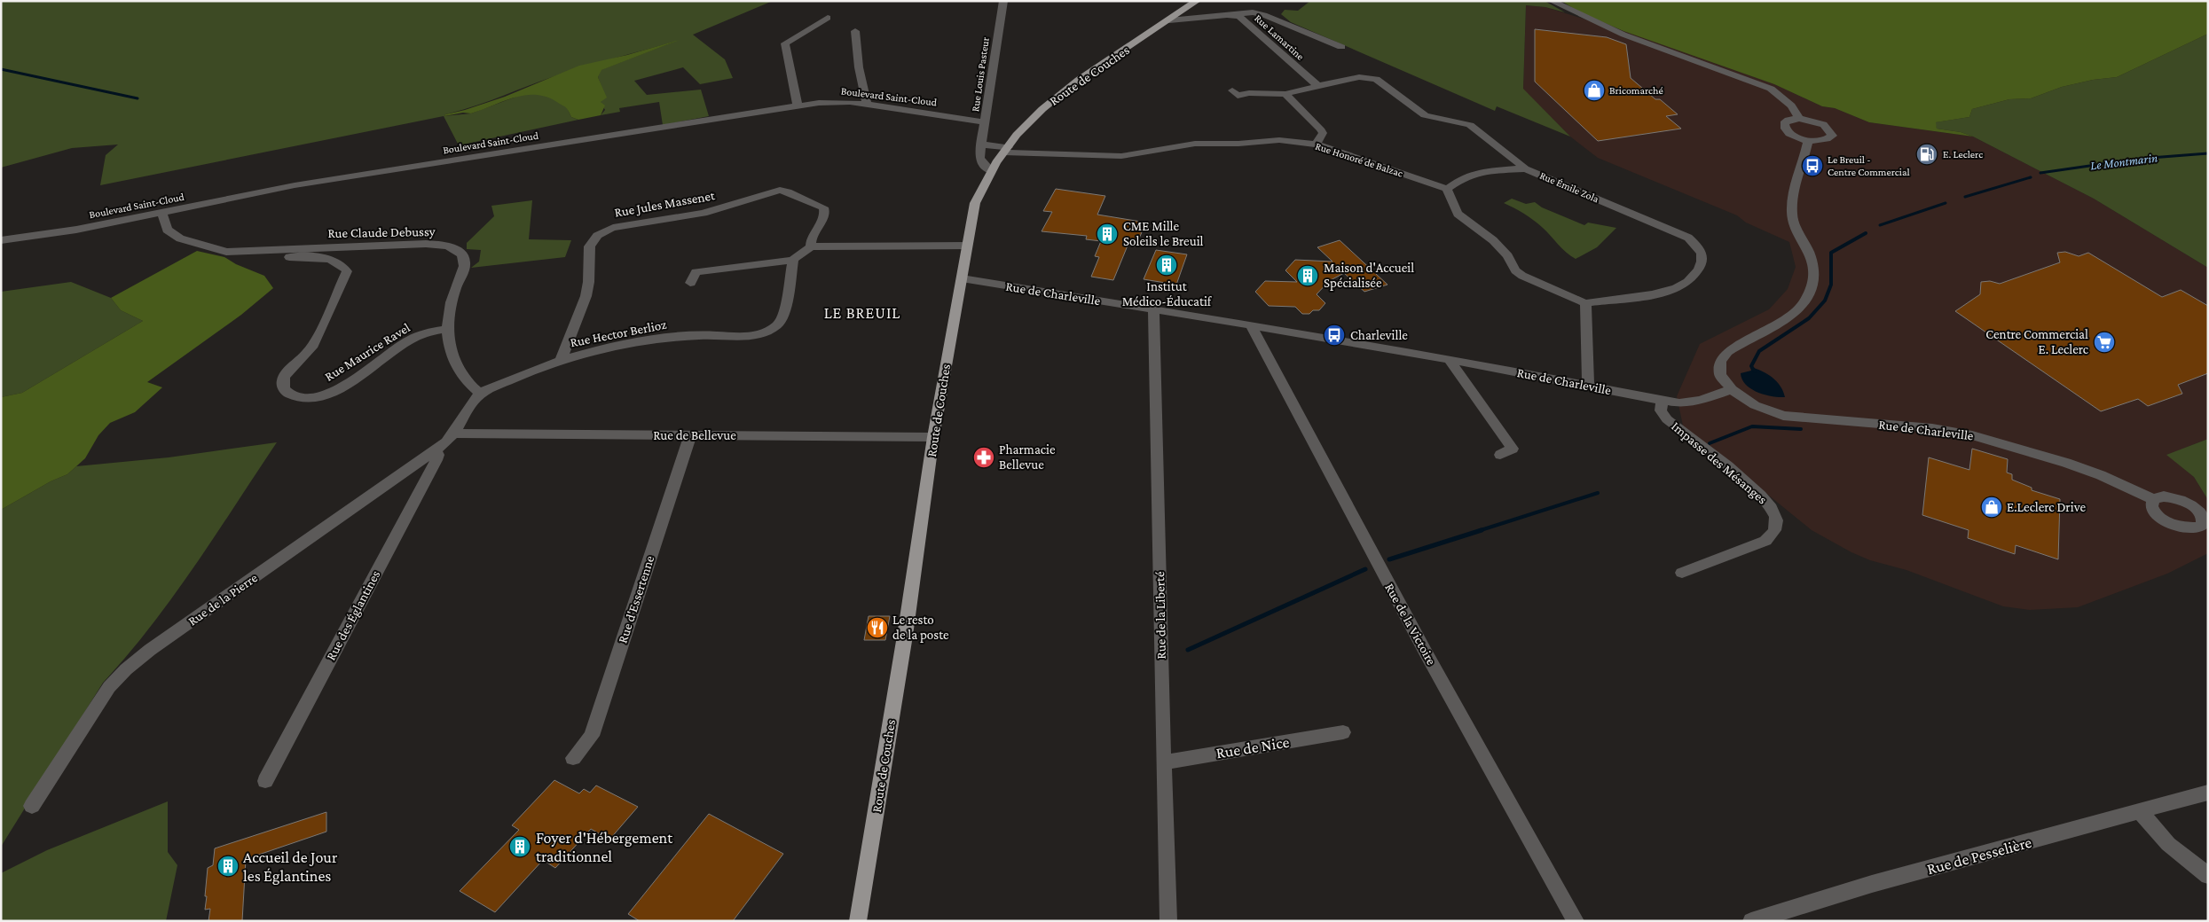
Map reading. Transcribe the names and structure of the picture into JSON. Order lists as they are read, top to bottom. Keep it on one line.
{"streets":{"main road":["Route de Couches"],"street":["Rue Lamartine","Rue Louis Pasteur","Boulevard Saint-Cloud","Rue Honoré de Balzac","Rue Émile Zola","Rue Jules Massenet","Rue Claude Debussy","Rue de Charleville","Rue Hector Berlioz","Rue Maurice Ravel","Rue de Bellevue","Impasse des Mésanges","Rue de la Pierre","Rue d'Essertenne","Rue des Églantines","Rue de la Liberté","Rue de la Victoire","Rue de Nice","Rue de Pesselière"]},"crossings":[["Rue Lamartine","Route de Couches"],["Rue Lamartine","Rue Émile Zola"],["Rue Louis Pasteur","Boulevard Saint-Cloud"],["Rue Louis Pasteur","Rue Honoré de Balzac"],["Route de Couches","Rue Honoré de Balzac"],["Route de Couches","Rue de Charleville"],["Route de Couches","Rue de Bellevue"],["Boulevard Saint-Cloud","Rue Claude Debussy"],["Rue Jules Massenet","Rue Hector Berlioz"],["Rue Claude Debussy","Rue Hector Berlioz"],["Rue Claude Debussy","Rue Maurice Ravel"],["Rue de Charleville","Impasse des Mésanges"],["Rue de Charleville","Rue de la Liberté"],["Rue de Charleville","Rue de la Victoire"],["Rue Hector Berlioz","Rue de Bellevue"],["Rue Hector Berlioz","Rue de la Pierre"],["Rue de Bellevue","Rue de la Pierre"],["Rue de Bellevue","Rue d'Essertenne"],["Rue de la Pierre","Rue des Églantines"],["Rue de la Liberté","Rue de Nice"]],"districts":["LE BREUIL"],"water":["Le Montmarin"],"places":{"shop":["Bricomarché","E.Leclerc Drive"],"fuel station":["E. Leclerc"],"bus stop":["Le Breuil - Centre Commercial","Charleville"],"building":["CME Mille Soleils le Breuil","Institut Médico-Éducatif","Maison d'Accueil Spécialisée","Foyer d'Hébergement traditionnel","Accueil de Jour les Églantines"],"supermarket":["Centre Commercial E. Leclerc"],"pharmacy":["Pharmacie Bellevue"],"restaurant":["Le resto de la poste"]}}
